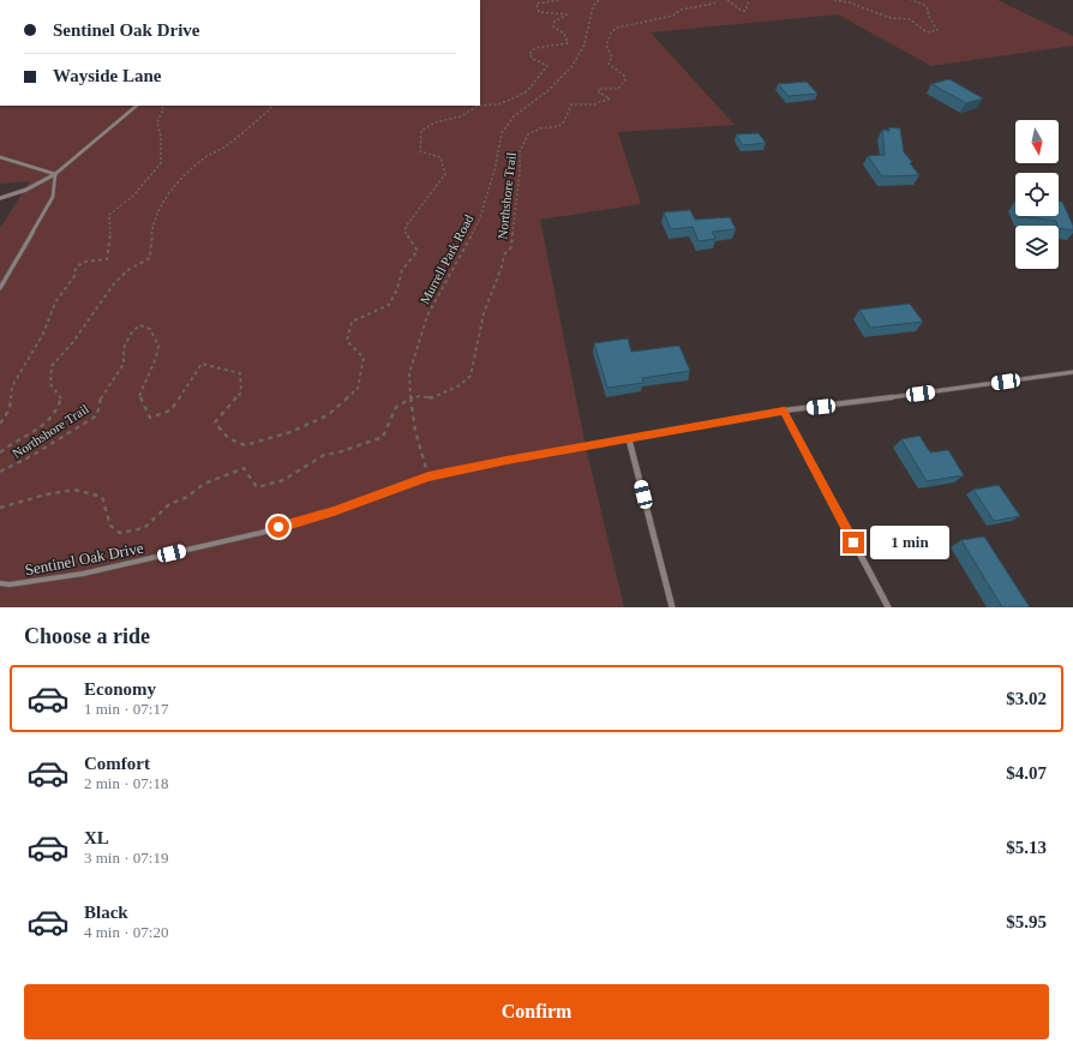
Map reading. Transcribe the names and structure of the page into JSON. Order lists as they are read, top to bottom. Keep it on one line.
{"streets":{"lane":["Sentinel Oak Drive"],"path":["Northshore Trail","Murrell Park Road"]},"crossings":[["Northshore Trail","Murrell Park Road"],["Murrell Park Road","Sentinel Oak Drive"]],"north":"bottom","page":{"banner":["Sentinel Oak Drive","Wayside Lane"],"bubble":"1 min","heading":"Choose a ride","list":[{"name":"Economy","note":"1 min · 07:17","value":"$3.02"},{"name":"Comfort","note":"2 min · 07:18","value":"$4.07"},{"name":"XL","note":"3 min · 07:19","value":"$5.13"},{"name":"Black","note":"4 min · 07:20","value":"$5.95"}],"buttons":"Confirm"}}
